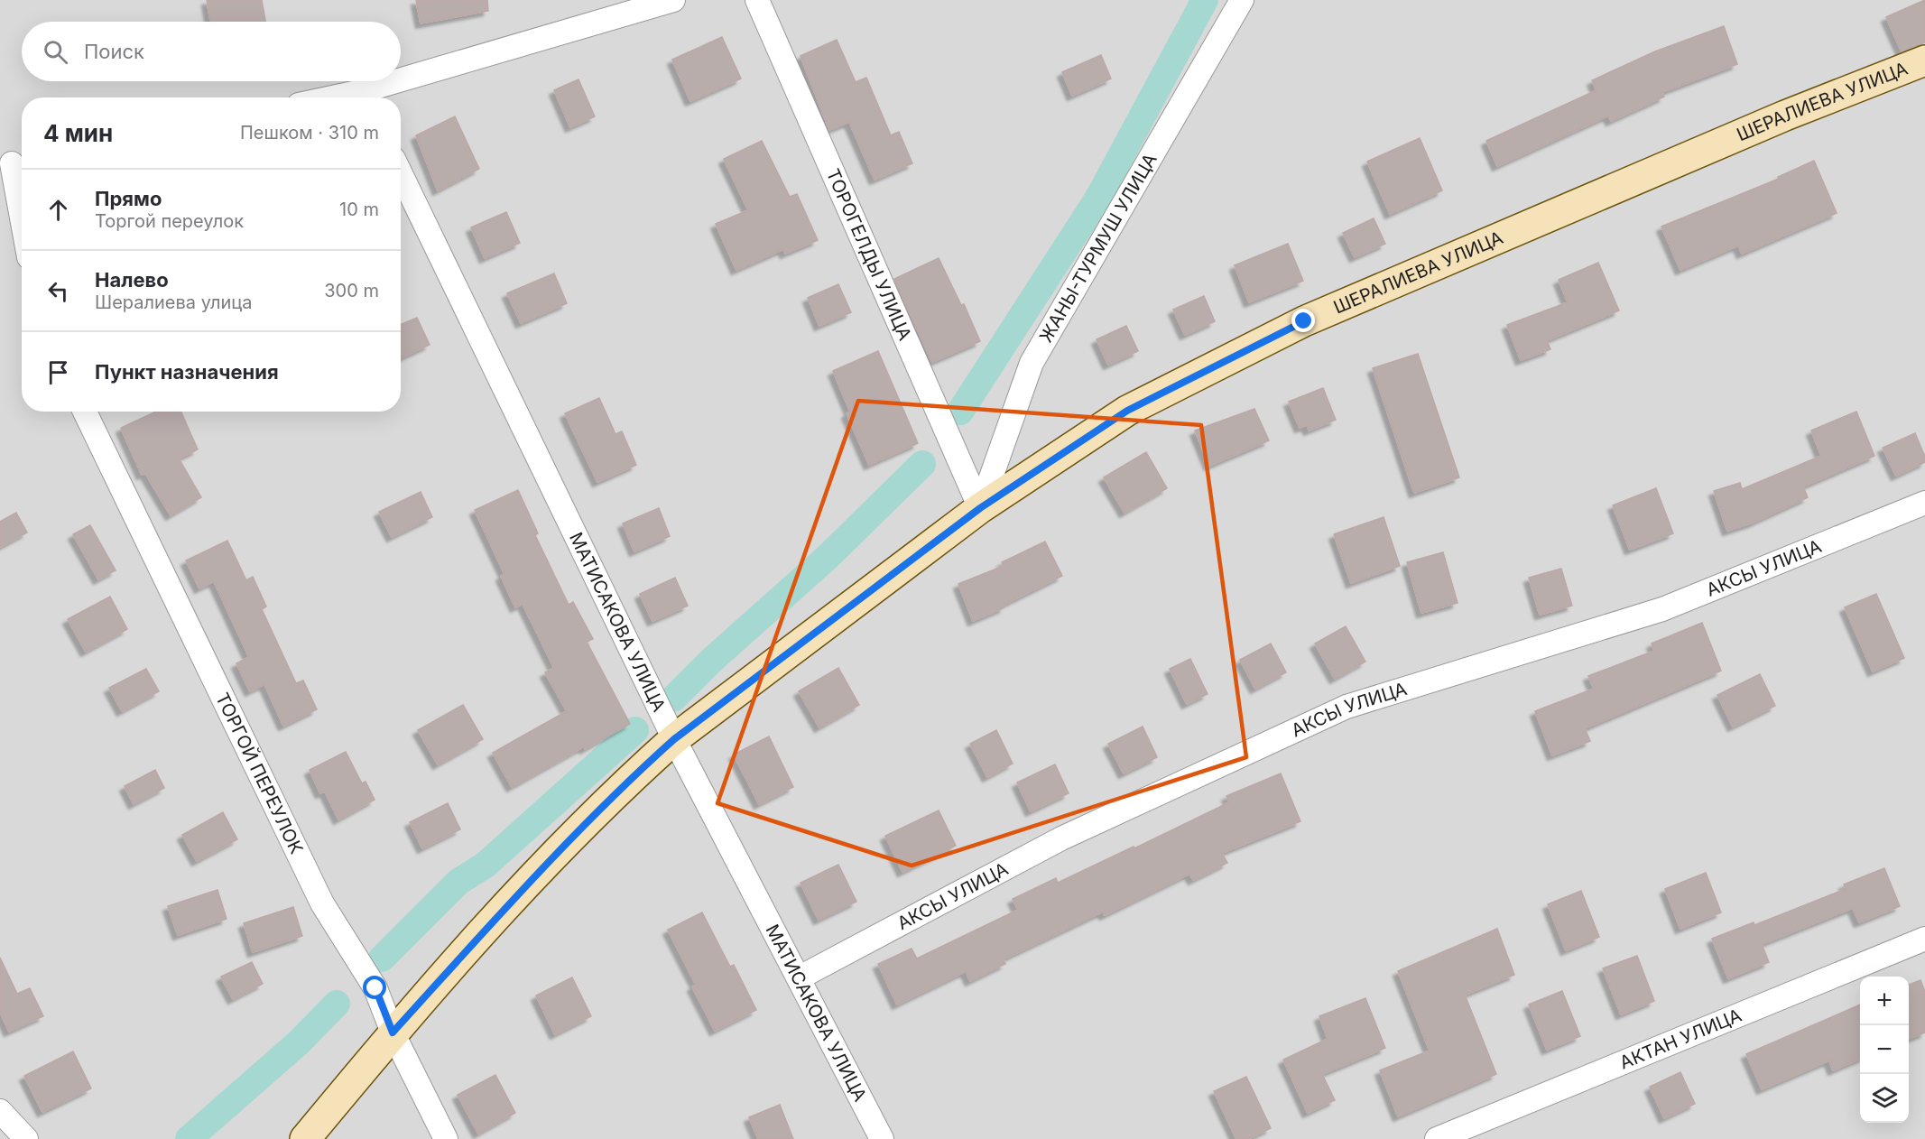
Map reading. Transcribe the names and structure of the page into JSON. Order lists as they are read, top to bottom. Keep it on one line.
{"streets":{"street":["ШЕРАЛИЕВА УЛИЦА","ЖАНЫ-ТУРМУШ УЛИЦА","ТОРОГЕЛДЫ УЛИЦА","АКСЫ УЛИЦА","МАТИСАКОВА УЛИЦА","ТОРГОЙ ПЕРЕУЛОК","АКТАН УЛИЦА"]},"crossings":[["ШЕРАЛИЕВА УЛИЦА","ЖАНЫ-ТУРМУШ УЛИЦА"],["ШЕРАЛИЕВА УЛИЦА","ТОРОГЕЛДЫ УЛИЦА"],["ШЕРАЛИЕВА УЛИЦА","МАТИСАКОВА УЛИЦА"],["ШЕРАЛИЕВА УЛИЦА","ТОРГОЙ ПЕРЕУЛОК"],["ЖАНЫ-ТУРМУШ УЛИЦА","ТОРОГЕЛДЫ УЛИЦА"],["АКСЫ УЛИЦА","МАТИСАКОВА УЛИЦА"]],"page":{"search":"Поиск","heading":["4 мин","Пешком · 310 m"],"list":[["Прямо","Торгой переулок","10 m"],["Налево","Шералиева улица","300 m"],"Пункт назначения"],"map_buttons":["+","−"]}}
